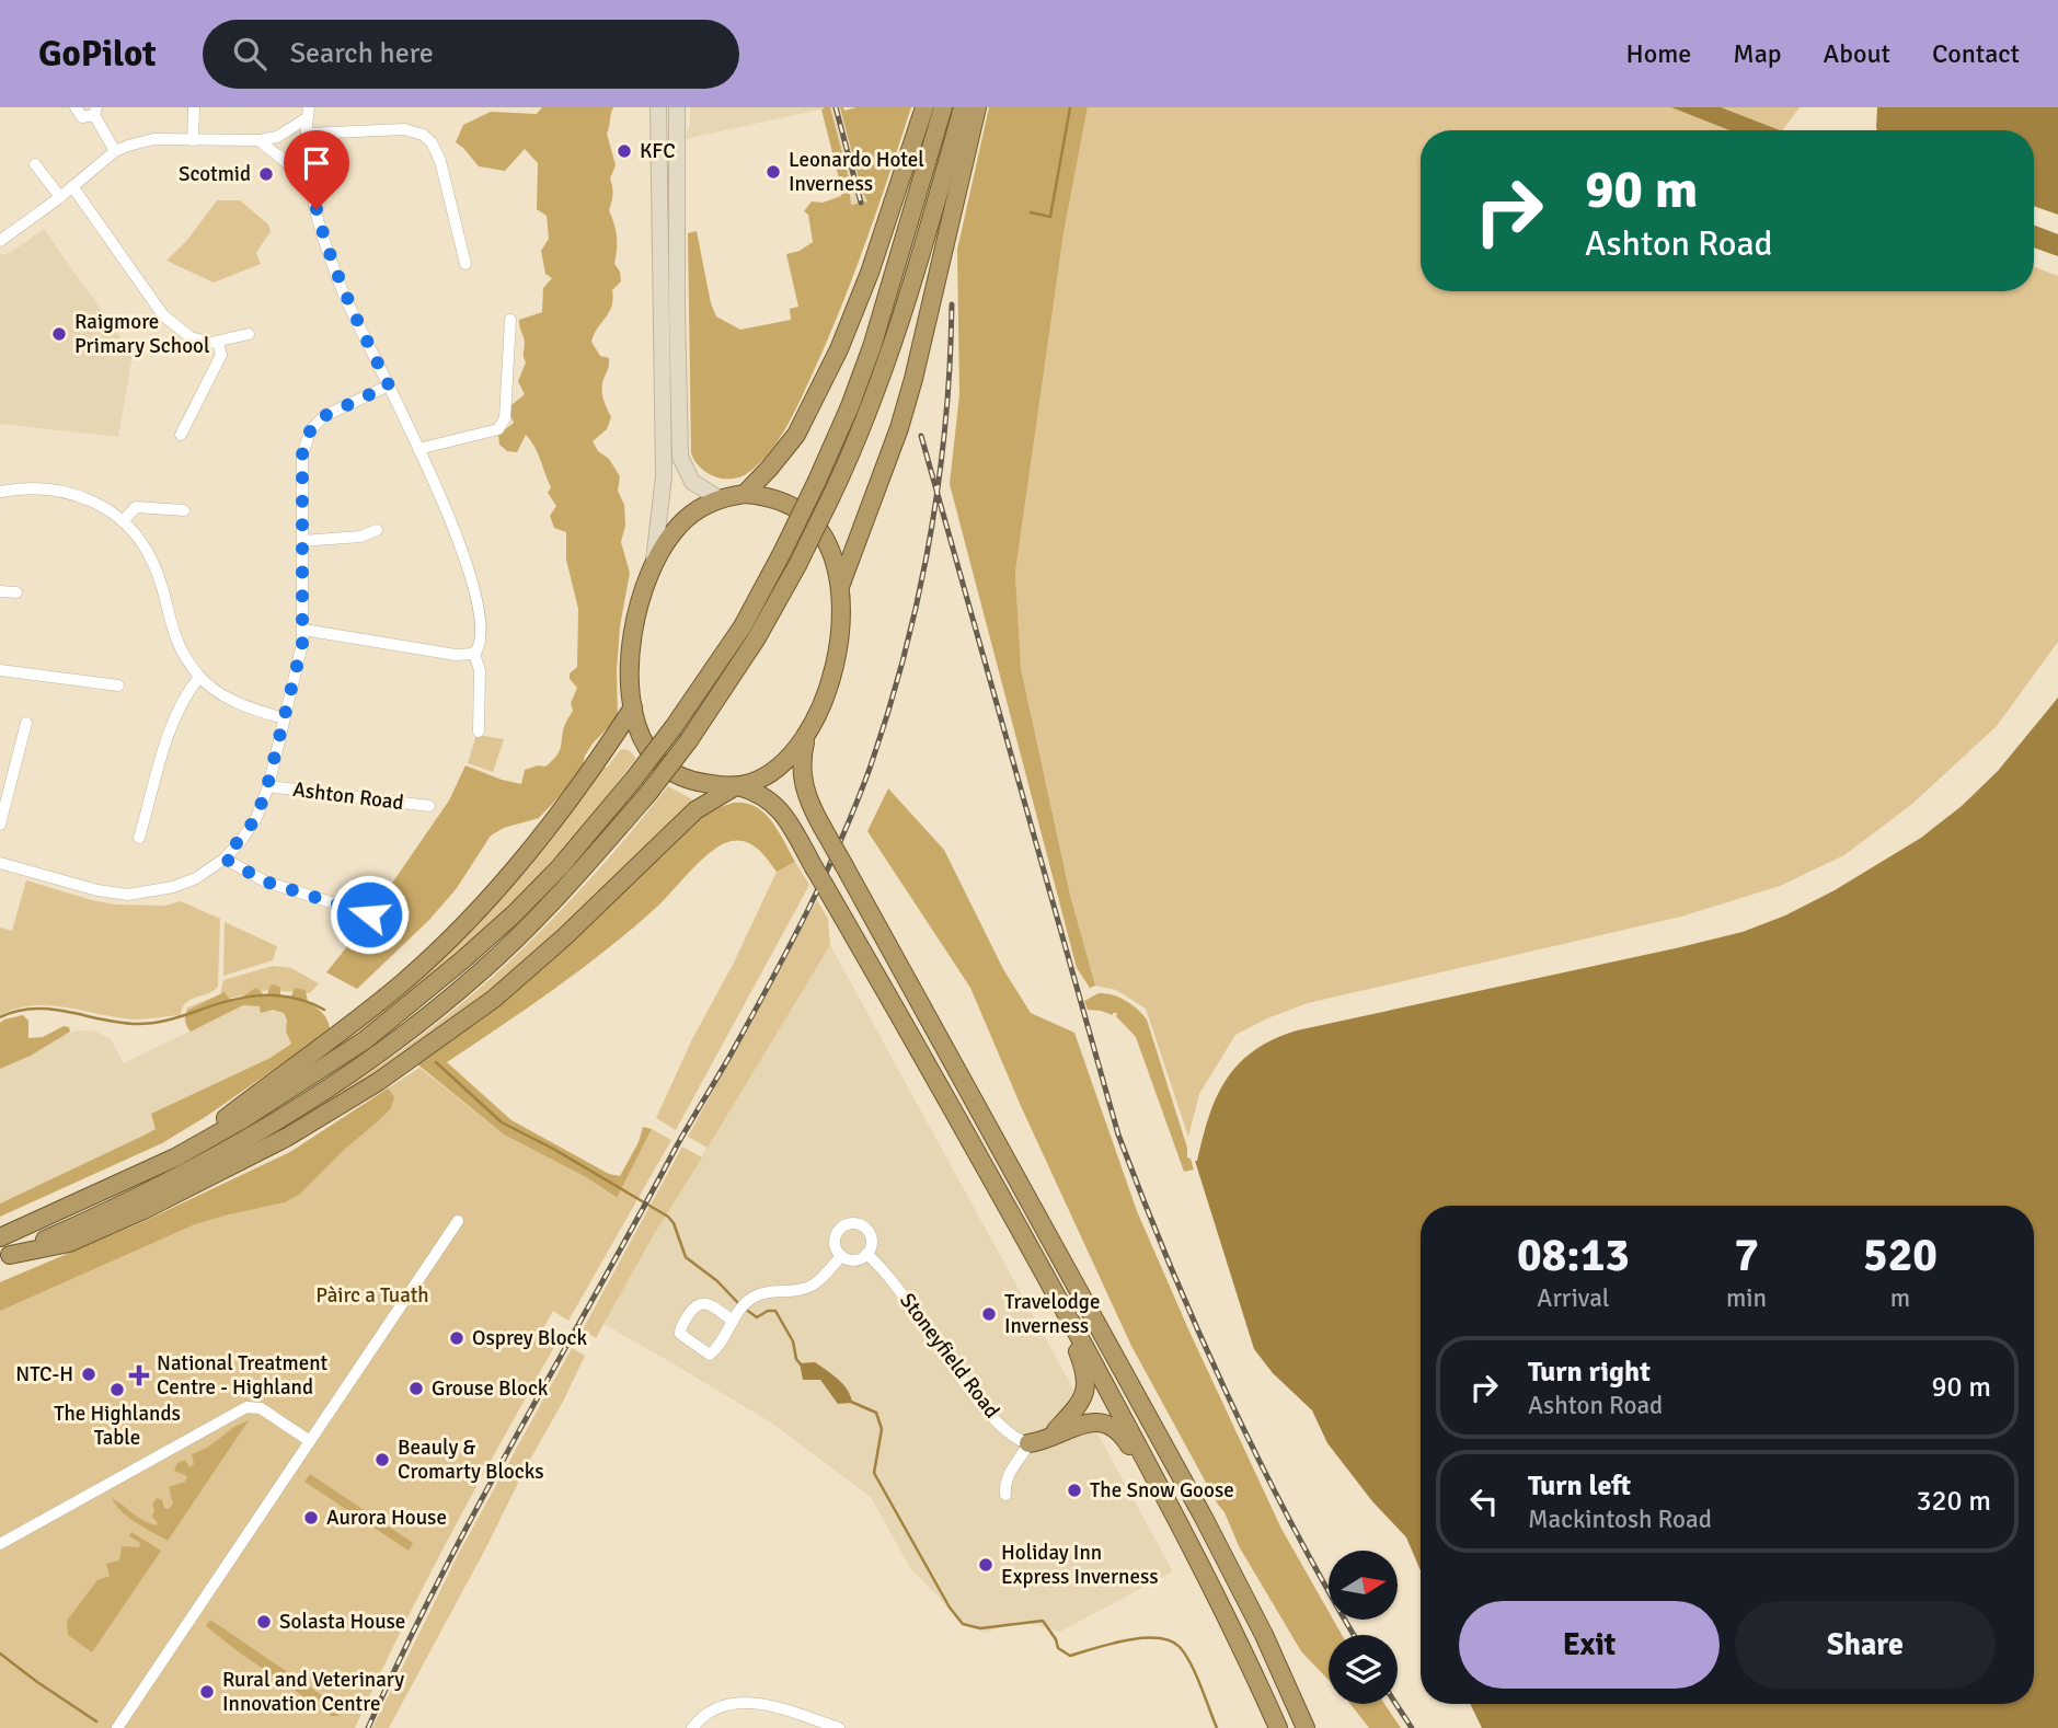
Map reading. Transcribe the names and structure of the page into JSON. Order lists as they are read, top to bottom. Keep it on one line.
{"streets":{"street":["Ashton Road","Stoneyfield Road"]},"parks":["Pàirc a Tuath"],"places":{"other":["KFC","Leonardo Hotel Inverness","Scotmid","Raigmore Primary School","Travelodge Inverness","Osprey Block","NTC-H","Grouse Block","The Highlands Table","Beauly & Cromarty Blocks","The Snow Goose","Aurora House","Holiday Inn Express Inverness","Solasta House","Rural and Veterinary Innovation Centre"],"health":["National Treatment Centre - Highland"]},"north":"right","page":{"header":"GoPilot","search":"Search here","nav":["Home","Map","About","Contact"],"turn":["90 m","Ashton Road"],"eta":["08:13","Arrival","7","min","520","m"],"list":[{"name":"Turn right","note":"Ashton Road","value":"90 m"},{"name":"Turn left","note":"Mackintosh Road","value":"320 m"}],"buttons":["Exit","Share"]}}
